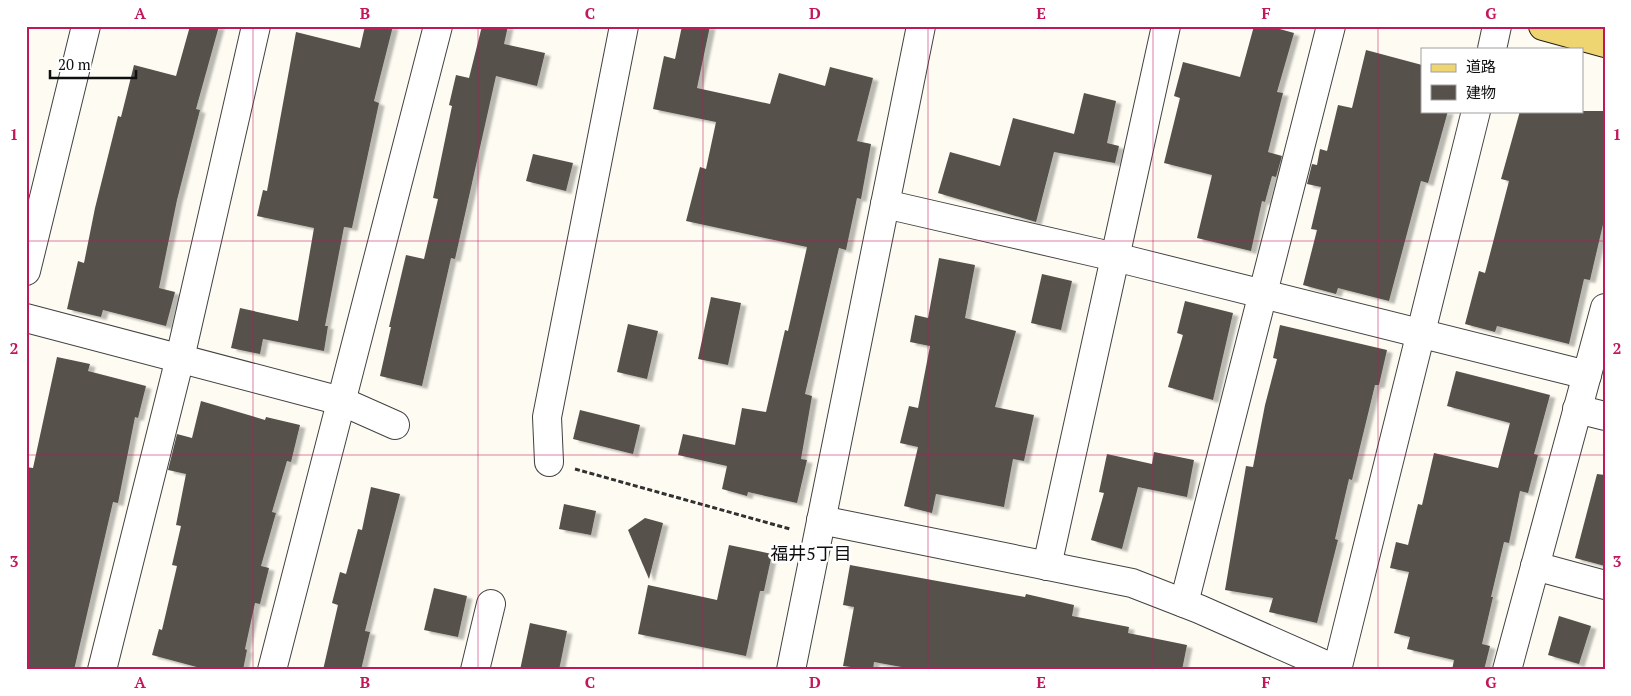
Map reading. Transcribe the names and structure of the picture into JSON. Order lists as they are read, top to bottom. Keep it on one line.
{"districts":["福井5丁目"],"legend":["道路","建物"],"scale_bar":"20 m","grid":{"columns":["A","B","C","D","E","F","G"],"rows":["1","2","3"]}}
